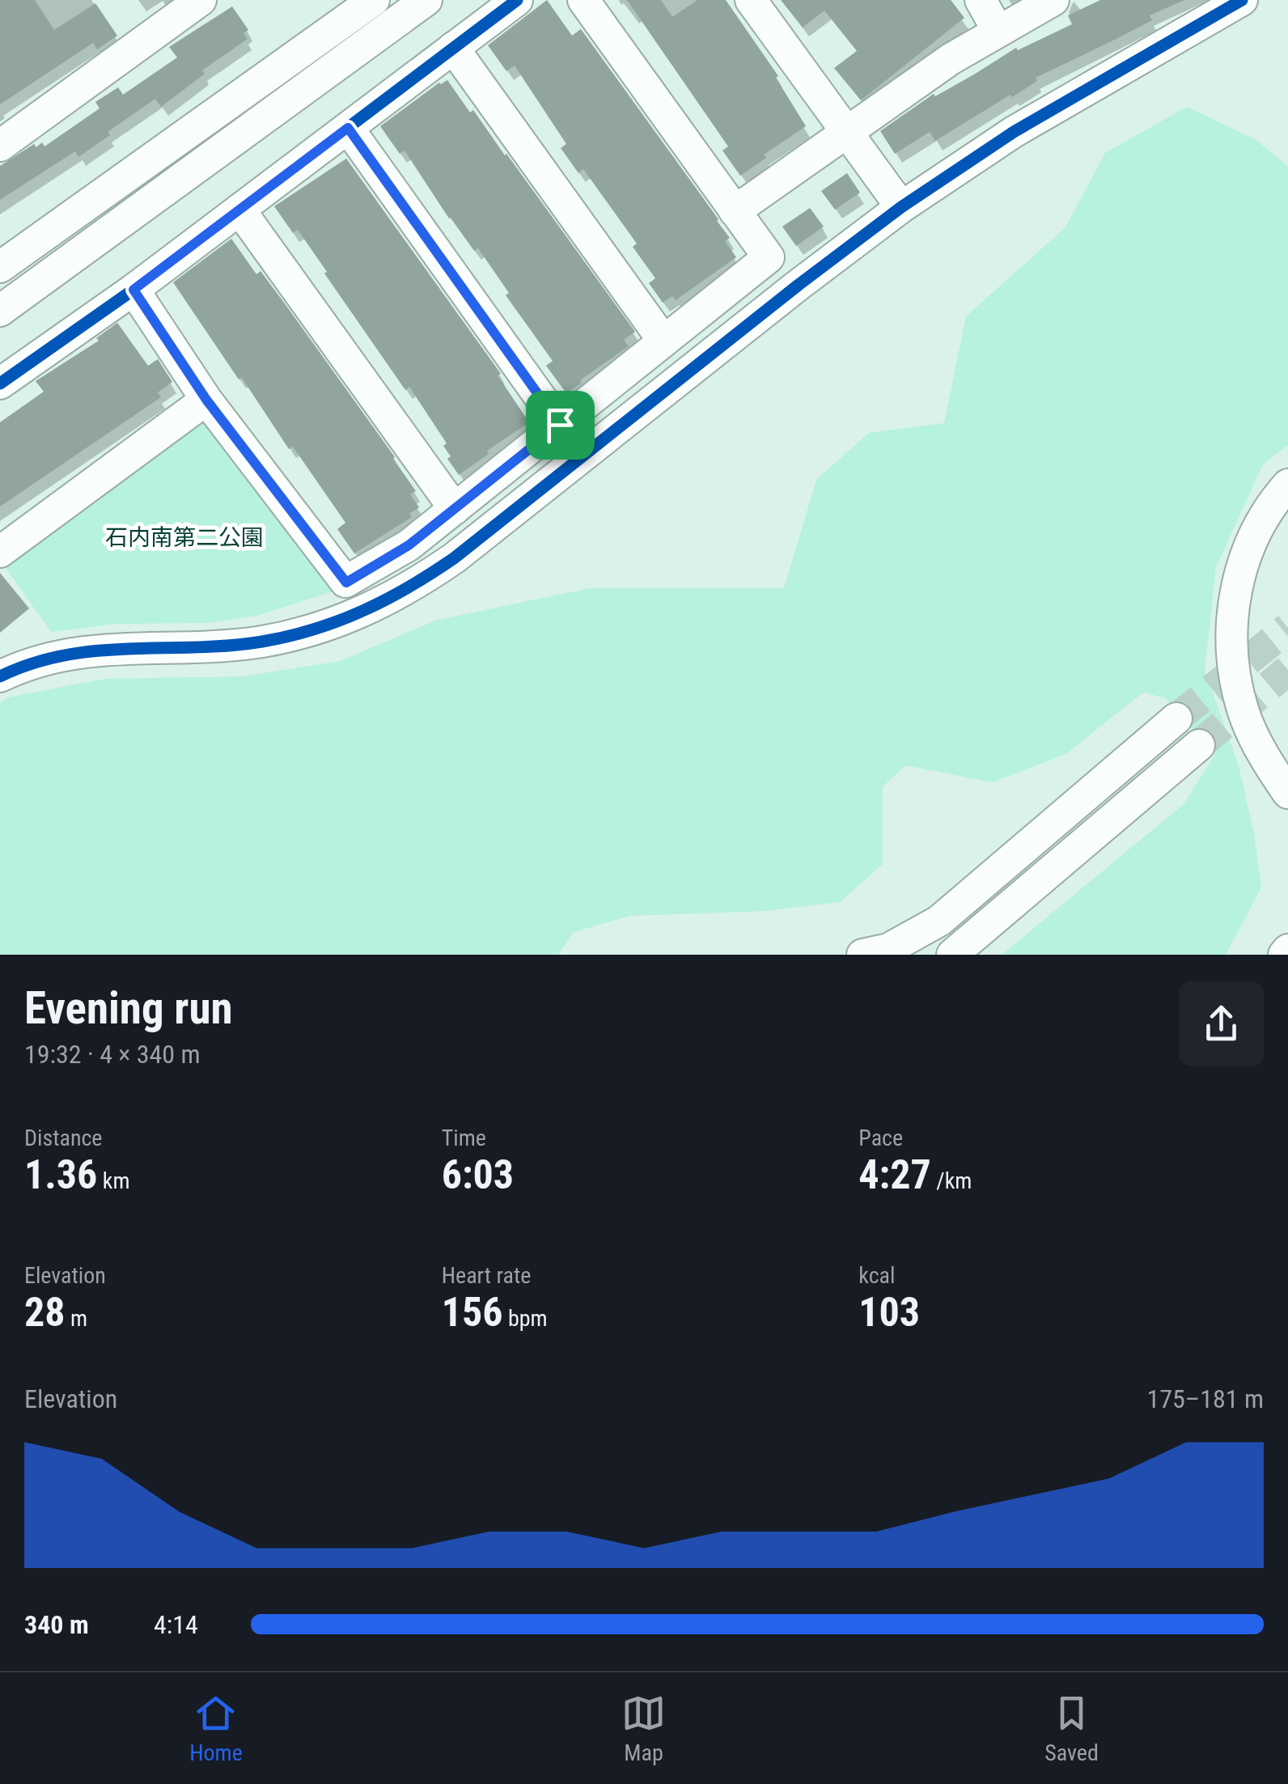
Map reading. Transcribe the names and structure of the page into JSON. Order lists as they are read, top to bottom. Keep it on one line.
{"parks":["石内南第二公園"],"page":{"heading":["Evening run","19:32 · 4 × 340 m"],"stats":[["Distance","1.36 km"],["Time","6:03"],["Pace","4:27 /km"],["Elevation","28 m"],["Heart rate","156 bpm"],["kcal","103"]],"chart":["Elevation","175–181 m"],"list":[{"name":"340 m","note":"4:14"}],"tabs":["Home","Map","Saved"]}}
